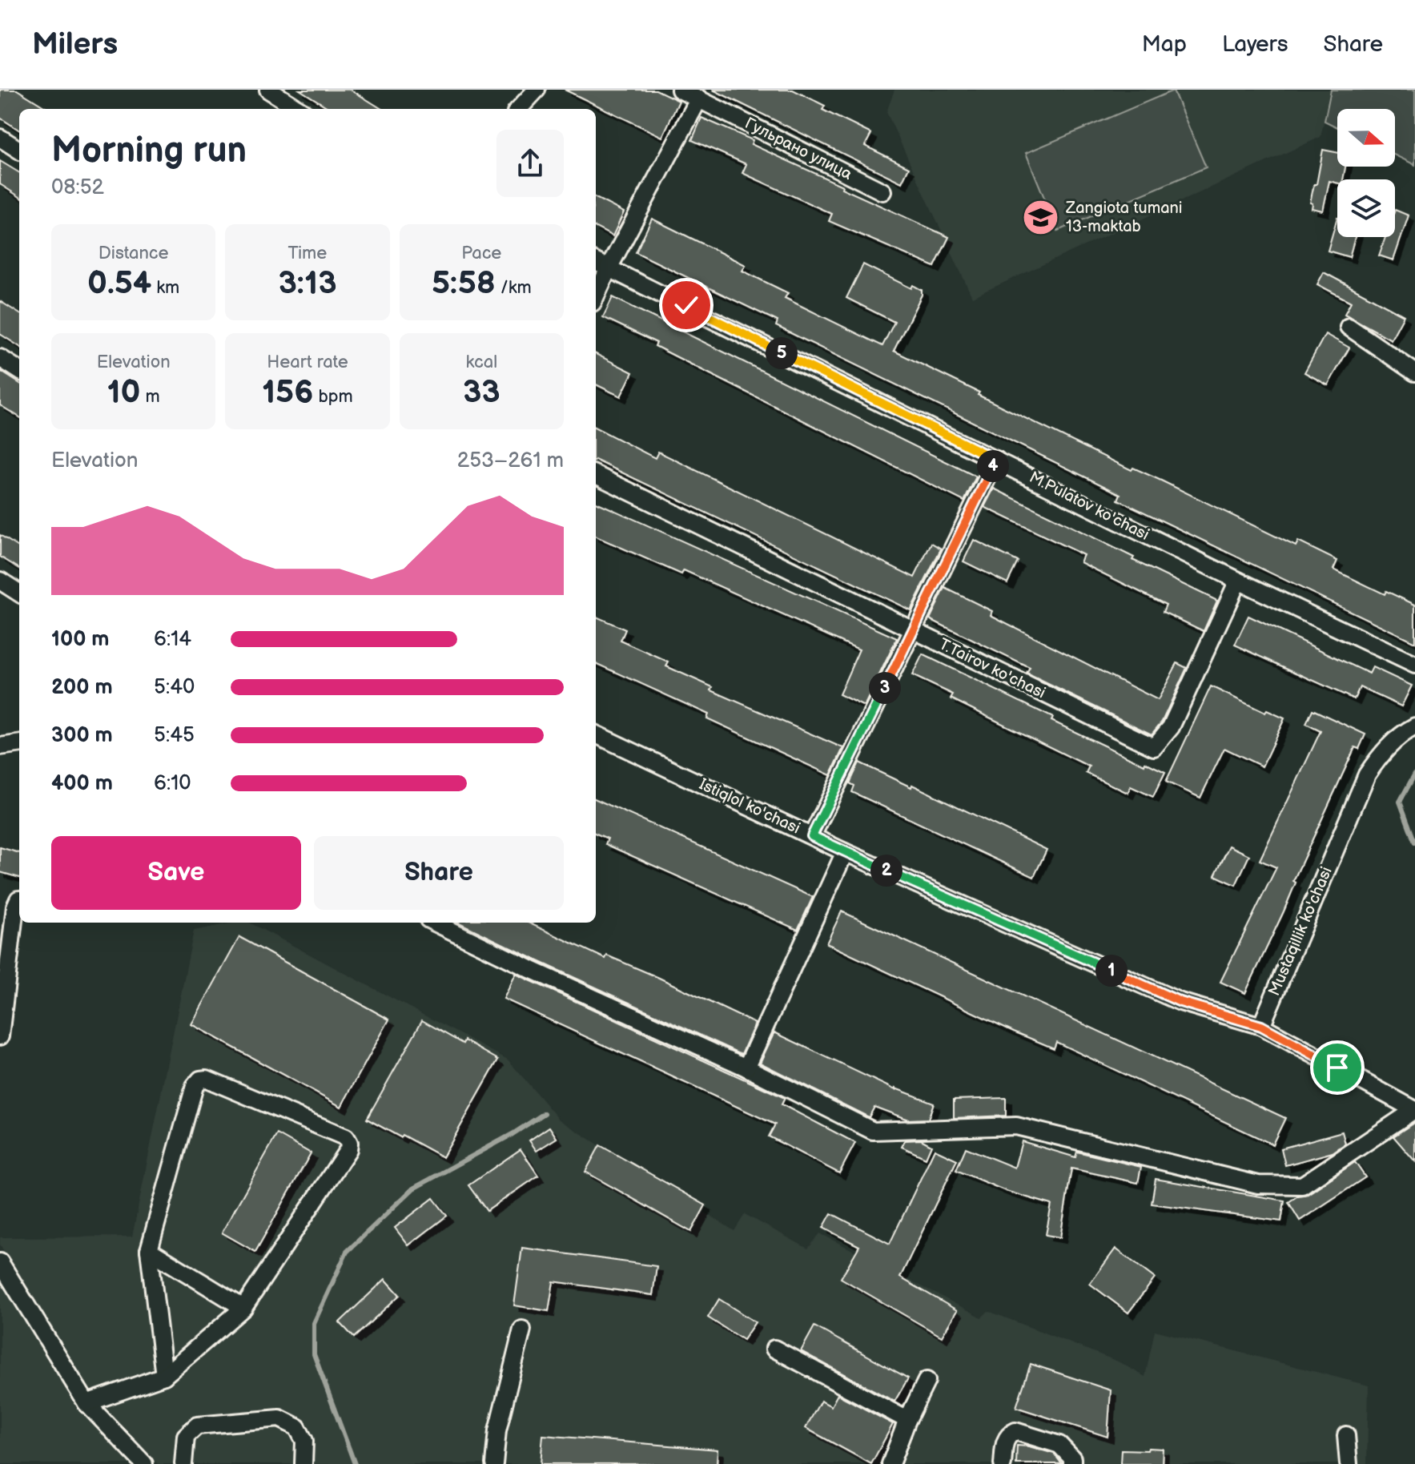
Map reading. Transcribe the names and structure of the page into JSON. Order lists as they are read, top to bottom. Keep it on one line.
{"streets":{"street":["Гульрано улица","M.Pulatov ko'chasi","T.Tairov ko'chasi","Istiqlol ko'chasi","Mustaqillik ko'chasi"]},"crossings":[["M.Pulatov ko'chasi","T.Tairov ko'chasi"],["Istiqlol ko'chasi","Mustaqillik ko'chasi"]],"places":{"school or university":["Zangiota tumani 13-maktab"]},"north":"right","page":{"header":"Milers","nav":["Map","Layers","Share"],"heading":["Morning run","08:52"],"stats":[["Distance","0.54 km"],["Time","3:13"],["Pace","5:58 /km"],["Elevation","10 m"],["Heart rate","156 bpm"],["kcal","33"]],"pins":["5","4","3","2","1"],"chart":["Elevation","253–261 m"],"list":[{"name":"100 m","note":"6:14"},{"name":"200 m","note":"5:40"},{"name":"300 m","note":"5:45"},{"name":"400 m","note":"6:10"}],"buttons":["Save","Share"]}}
